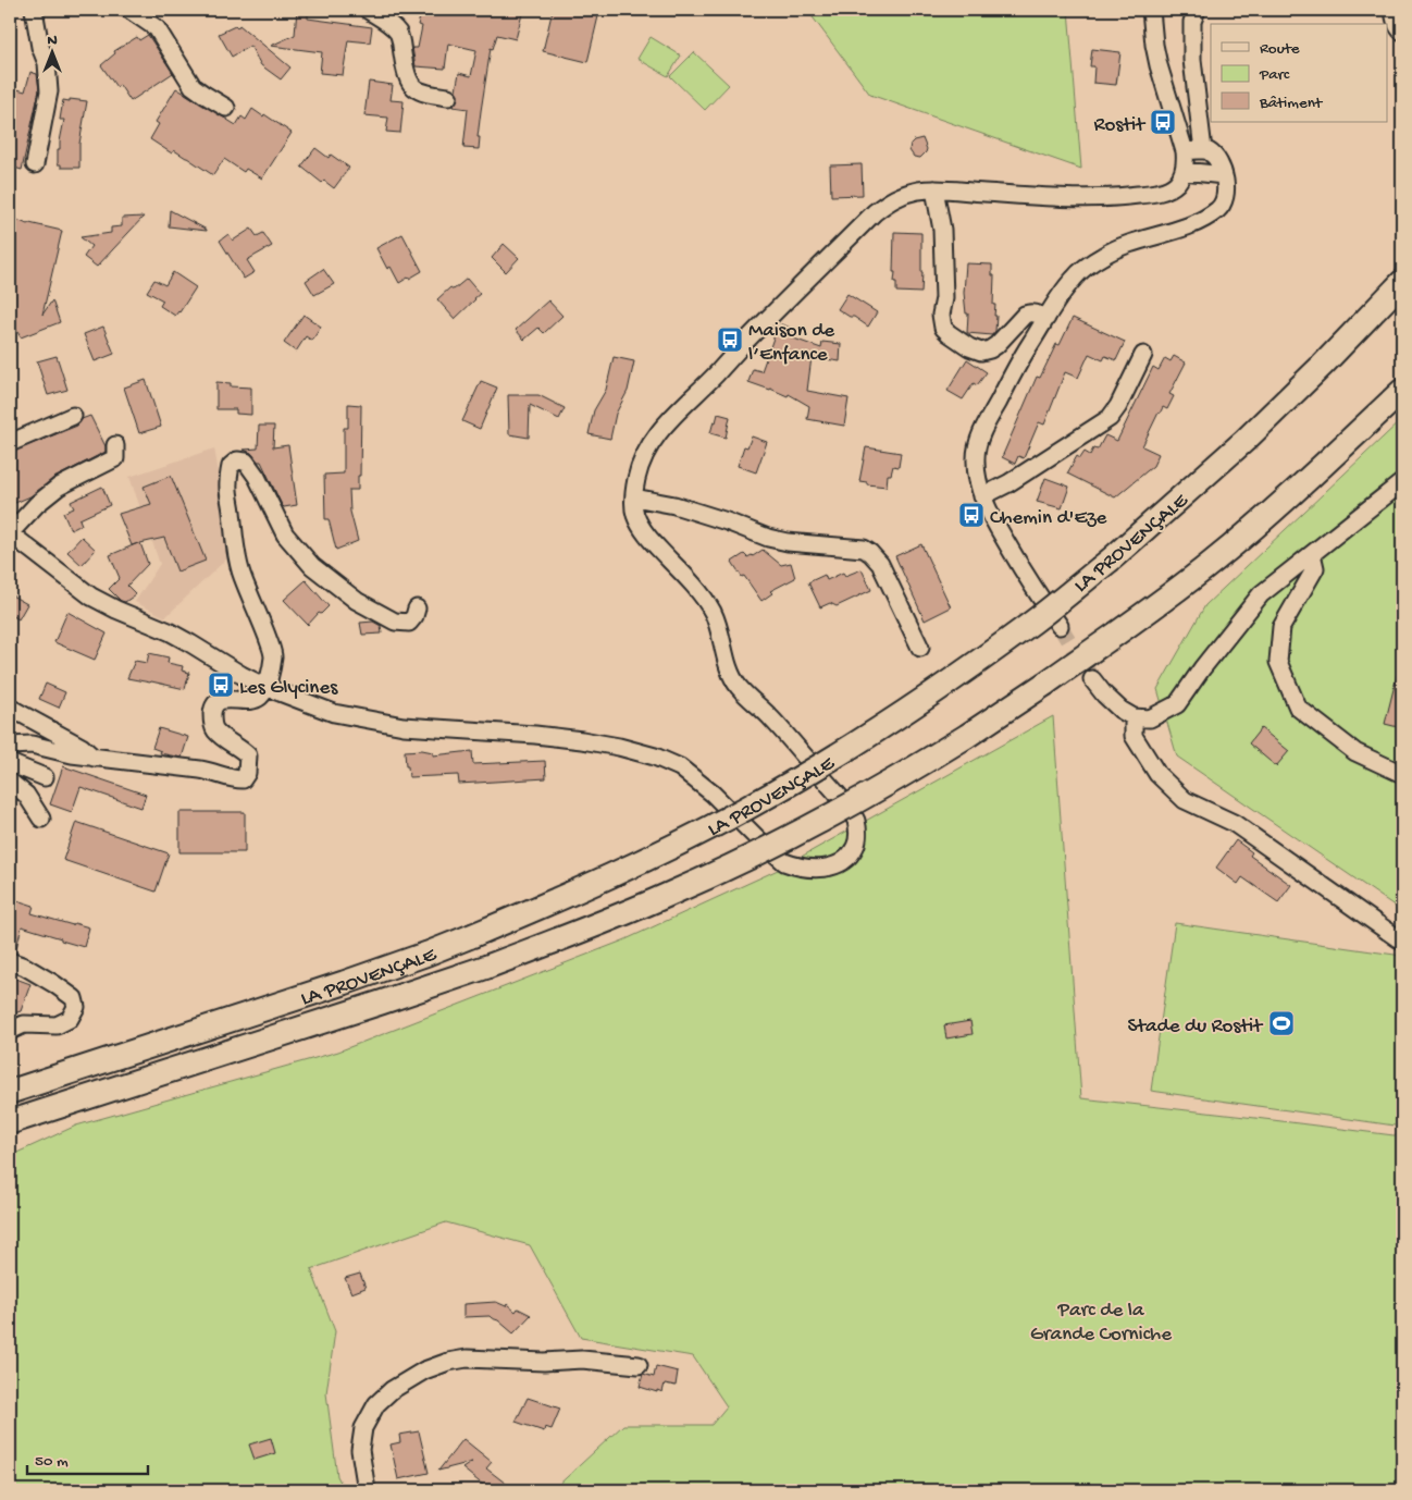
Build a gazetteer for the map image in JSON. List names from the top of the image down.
{
  "streets": {
    "highway": ["LA PROVENÇALE"]
  },
  "parks": ["Parc de la Grande Corniche"],
  "places": {
    "bus stop": [
      "Rostit",
      "Maison de l’Enfance",
      "Chemin d'Eze",
      "Les Glycines"
    ],
    "sports": ["Stade du Rostit"]
  },
  "legend": ["Route", "Parc", "Bâtiment"],
  "scale_bar": "50 m",
  "north": "top"
}
